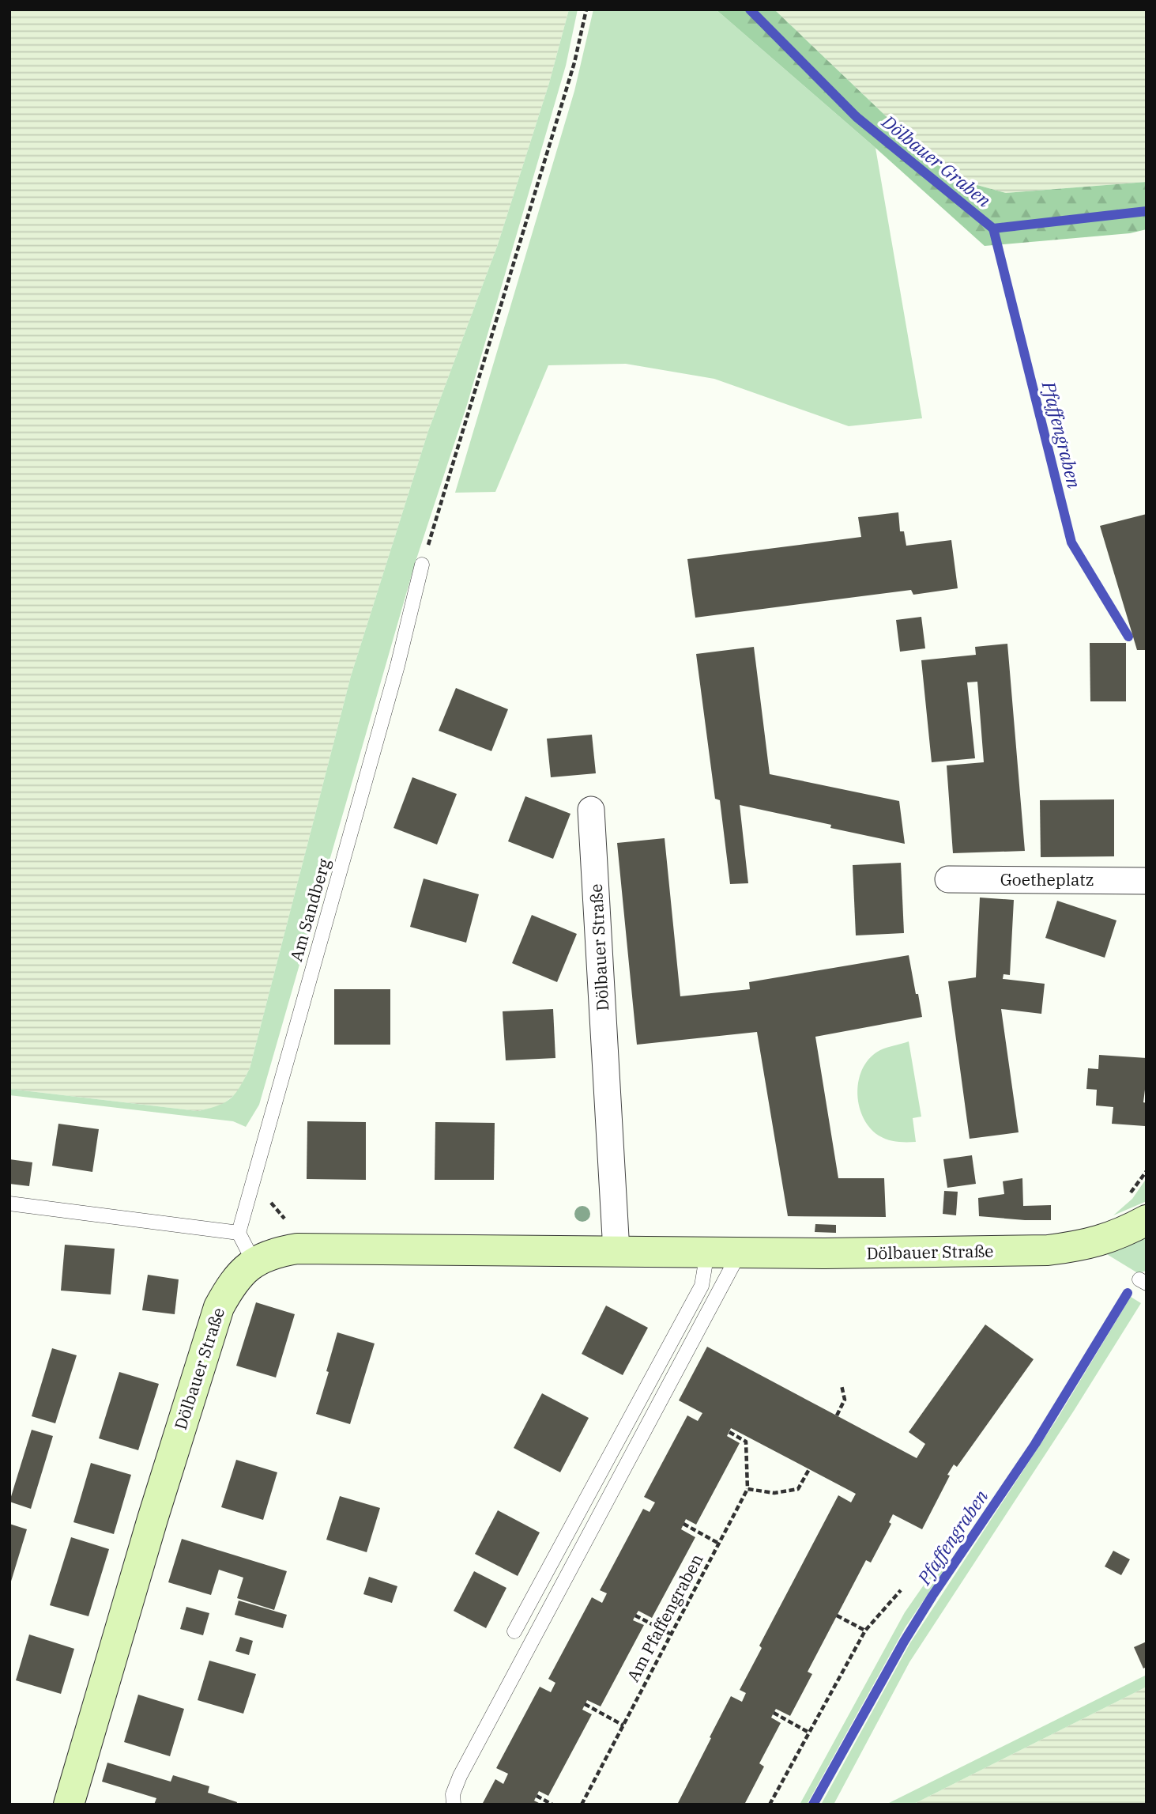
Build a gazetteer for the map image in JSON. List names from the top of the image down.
{
  "streets": {
    "street": ["Goetheplatz", "Dölbauer Straße"],
    "lane": ["Am Sandberg"],
    "path": ["Am Pfaffengraben"]
  },
  "water": ["Dölbauer Graben", "Pfaffengraben"]
}
